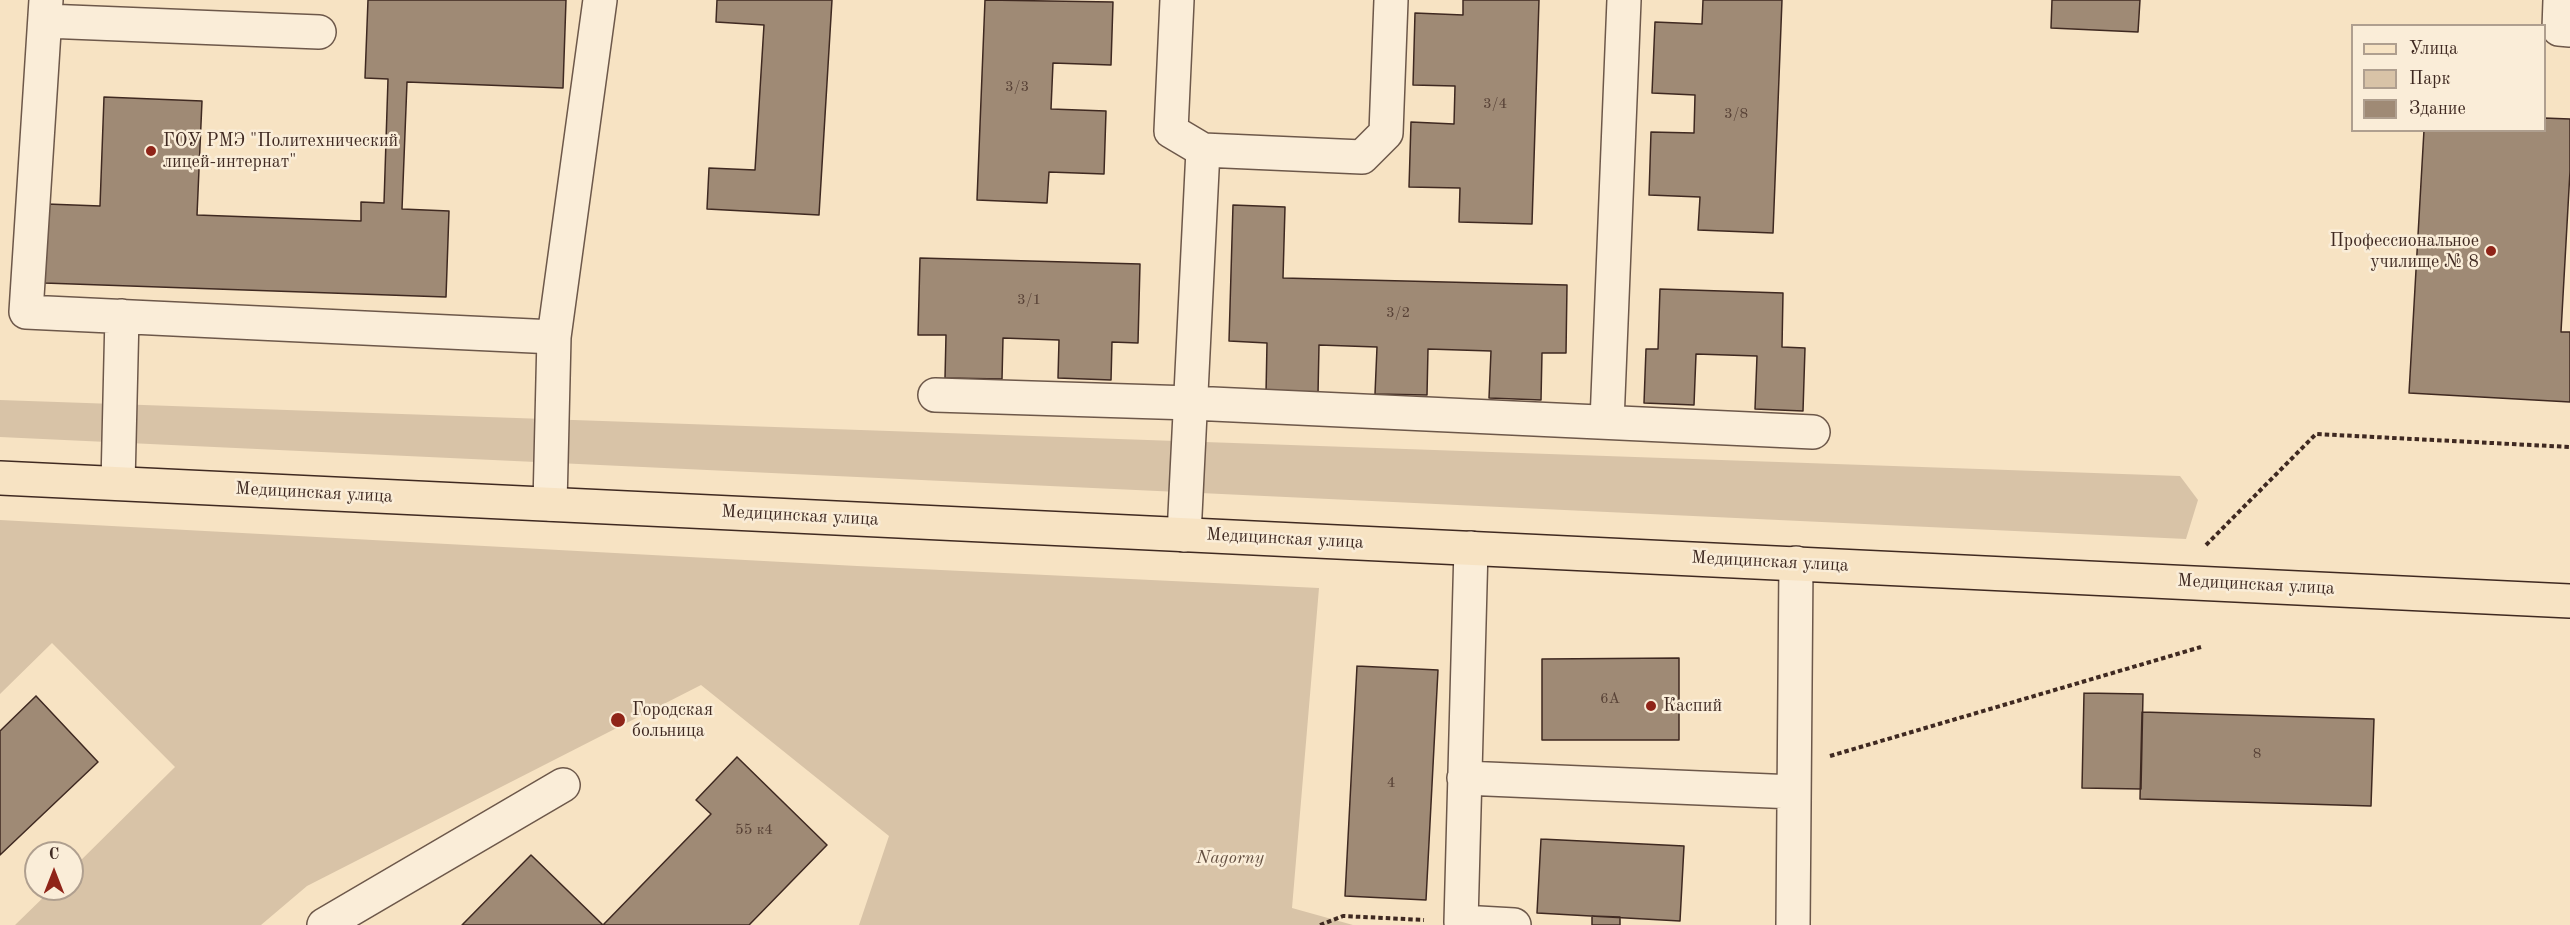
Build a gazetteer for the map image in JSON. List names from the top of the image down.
{
  "streets": {
    "main road": ["Медицинская улица"]
  },
  "parks": ["Nagorny"],
  "places": [
    "ГОУ РМЭ \"Политехнический лицей-интернат\"",
    "Профессиональное училище № 8",
    "Каспий",
    "Городская больница"
  ],
  "house_numbers": [
    "3/3",
    "3/4",
    "3/8",
    "3/1",
    "3/2",
    "6А",
    "8",
    "4",
    "55 к4"
  ],
  "legend": ["Улица", "Парк", "Здание"],
  "north": "top"
}
